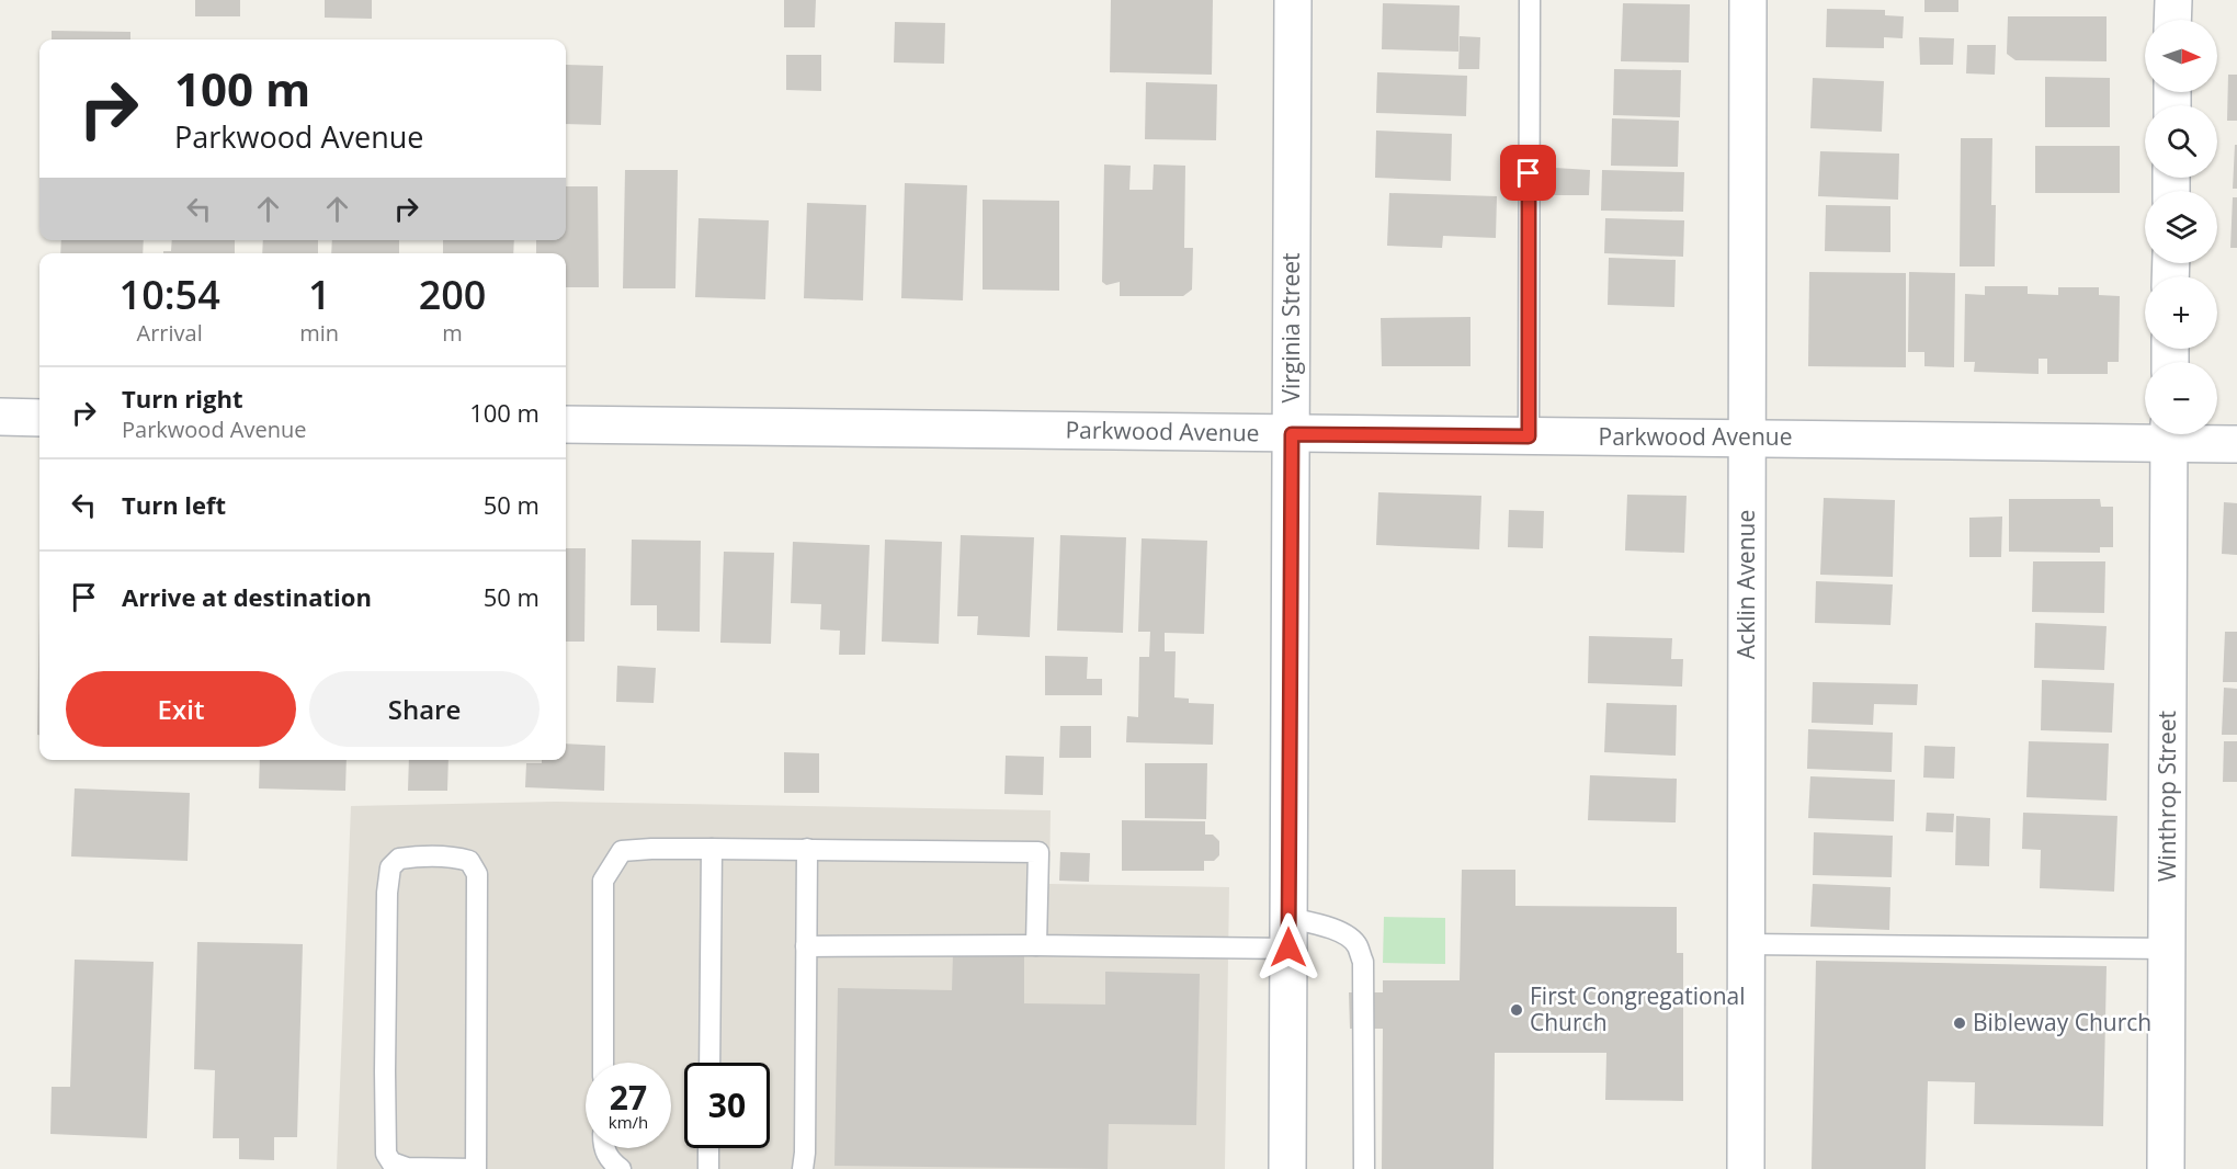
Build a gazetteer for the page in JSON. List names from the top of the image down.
{
  "streets": {
    "street": [
      "Virginia Street",
      "Parkwood Avenue",
      "Acklin Avenue",
      "Winthrop Street"
    ]
  },
  "crossings": [
    ["Virginia Street", "Parkwood Avenue"],
    ["Parkwood Avenue", "Acklin Avenue"]
  ],
  "places": ["First Congregational Church", "Bibleway Church"],
  "north": "right",
  "page": {
    "map_buttons": ["+", "−"],
    "turn": ["100 m", "Parkwood Avenue"],
    "eta": [
      "10:54",
      "Arrival",
      "1",
      "min",
      "200",
      "m"
    ],
    "list": [
      {
        "name": "Turn right",
        "note": "Parkwood Avenue",
        "value": "100 m"
      },
      {
        "name": "Turn left",
        "value": "50 m"
      },
      {
        "name": "Arrive at destination",
        "value": "50 m"
      }
    ],
    "buttons": ["Exit", "Share"],
    "speed": "27 km/h",
    "limit": "30"
  }
}
